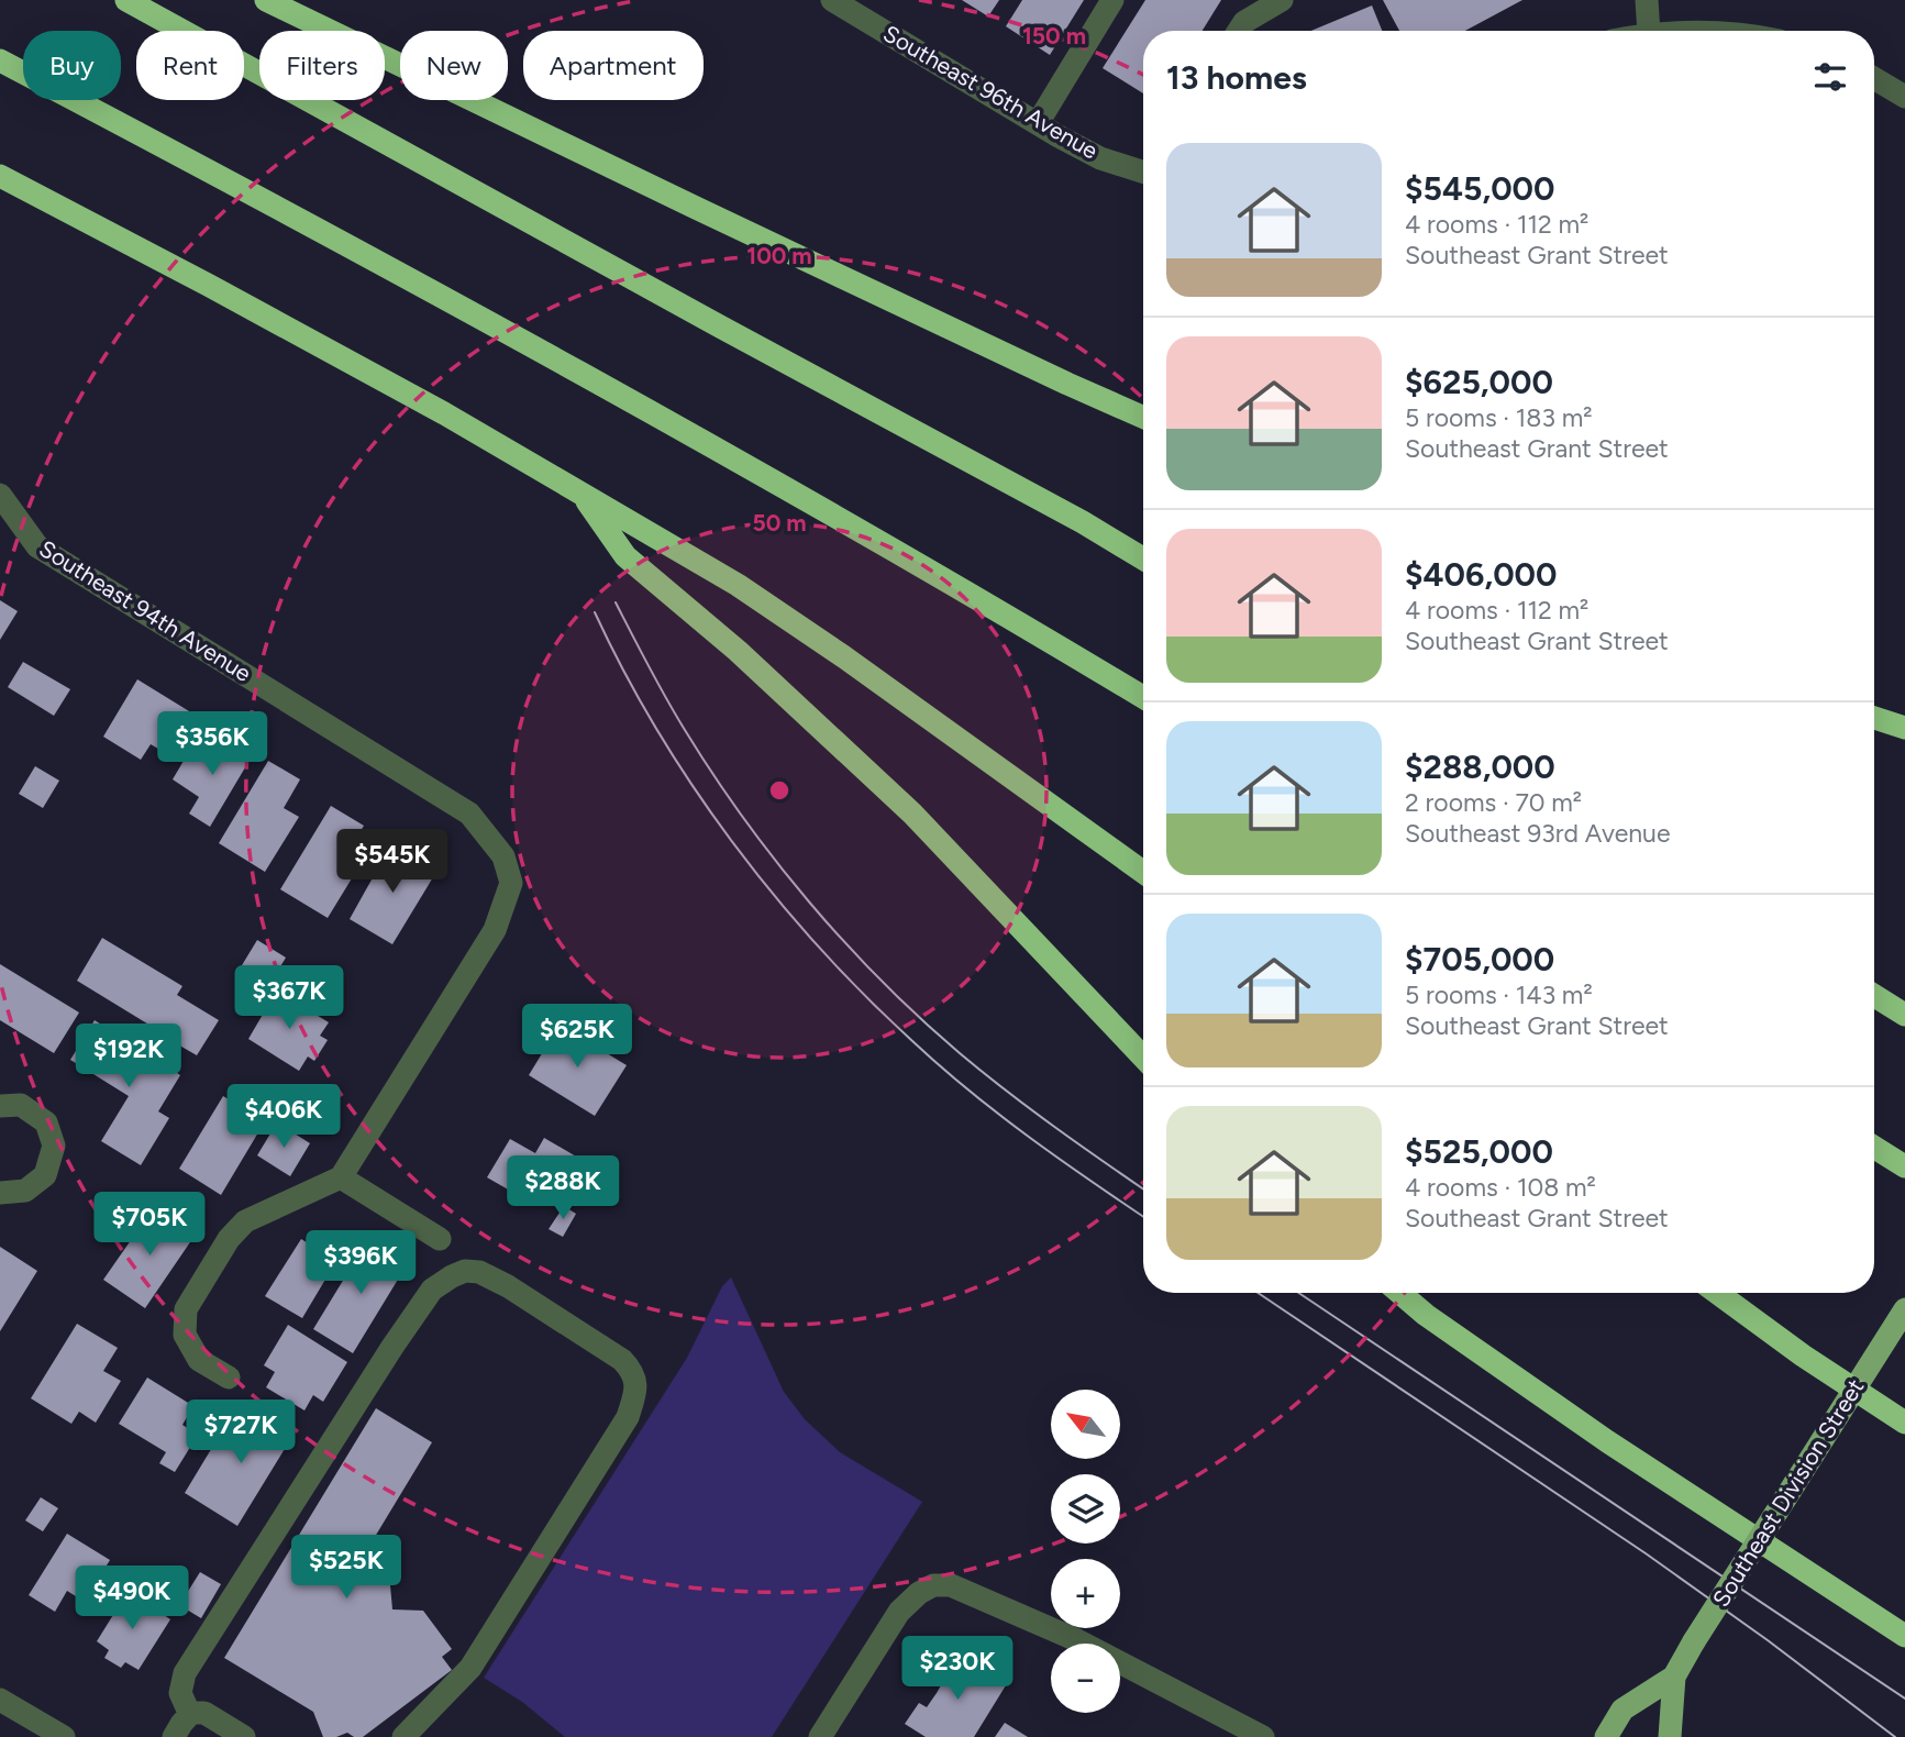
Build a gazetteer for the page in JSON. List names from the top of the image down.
{
  "streets": {
    "main road": ["Southeast Division Street"],
    "street": ["Southeast 96th Avenue", "Southeast 94th Avenue"]
  },
  "north": "top left",
  "page": {
    "chip": [
      "Buy",
      "Rent",
      "Filters",
      "New",
      "Apartment"
    ],
    "heading": "13 homes",
    "list": [
      {
        "name": "$545,000",
        "note": "4 rooms · 112 m² · Southeast Grant Street"
      },
      {
        "name": "$625,000",
        "note": "5 rooms · 183 m² · Southeast Grant Street"
      },
      {
        "name": "$406,000",
        "note": "4 rooms · 112 m² · Southeast Grant Street"
      },
      {
        "name": "$288,000",
        "note": "2 rooms · 70 m² · Southeast 93rd Avenue"
      },
      {
        "name": "$705,000",
        "note": "5 rooms · 143 m² · Southeast Grant Street"
      },
      {
        "name": "$525,000",
        "note": "4 rooms · 108 m² · Southeast Grant Street"
      }
    ],
    "price": [
      "$356K",
      "$545K",
      "$367K",
      "$625K",
      "$192K",
      "$406K",
      "$288K",
      "$705K",
      "$396K",
      "$727K",
      "$525K",
      "$490K",
      "$230K"
    ],
    "map_buttons": ["+", "−"]
  },
  "rings": ["150 m", "100 m", "50 m"]
}
